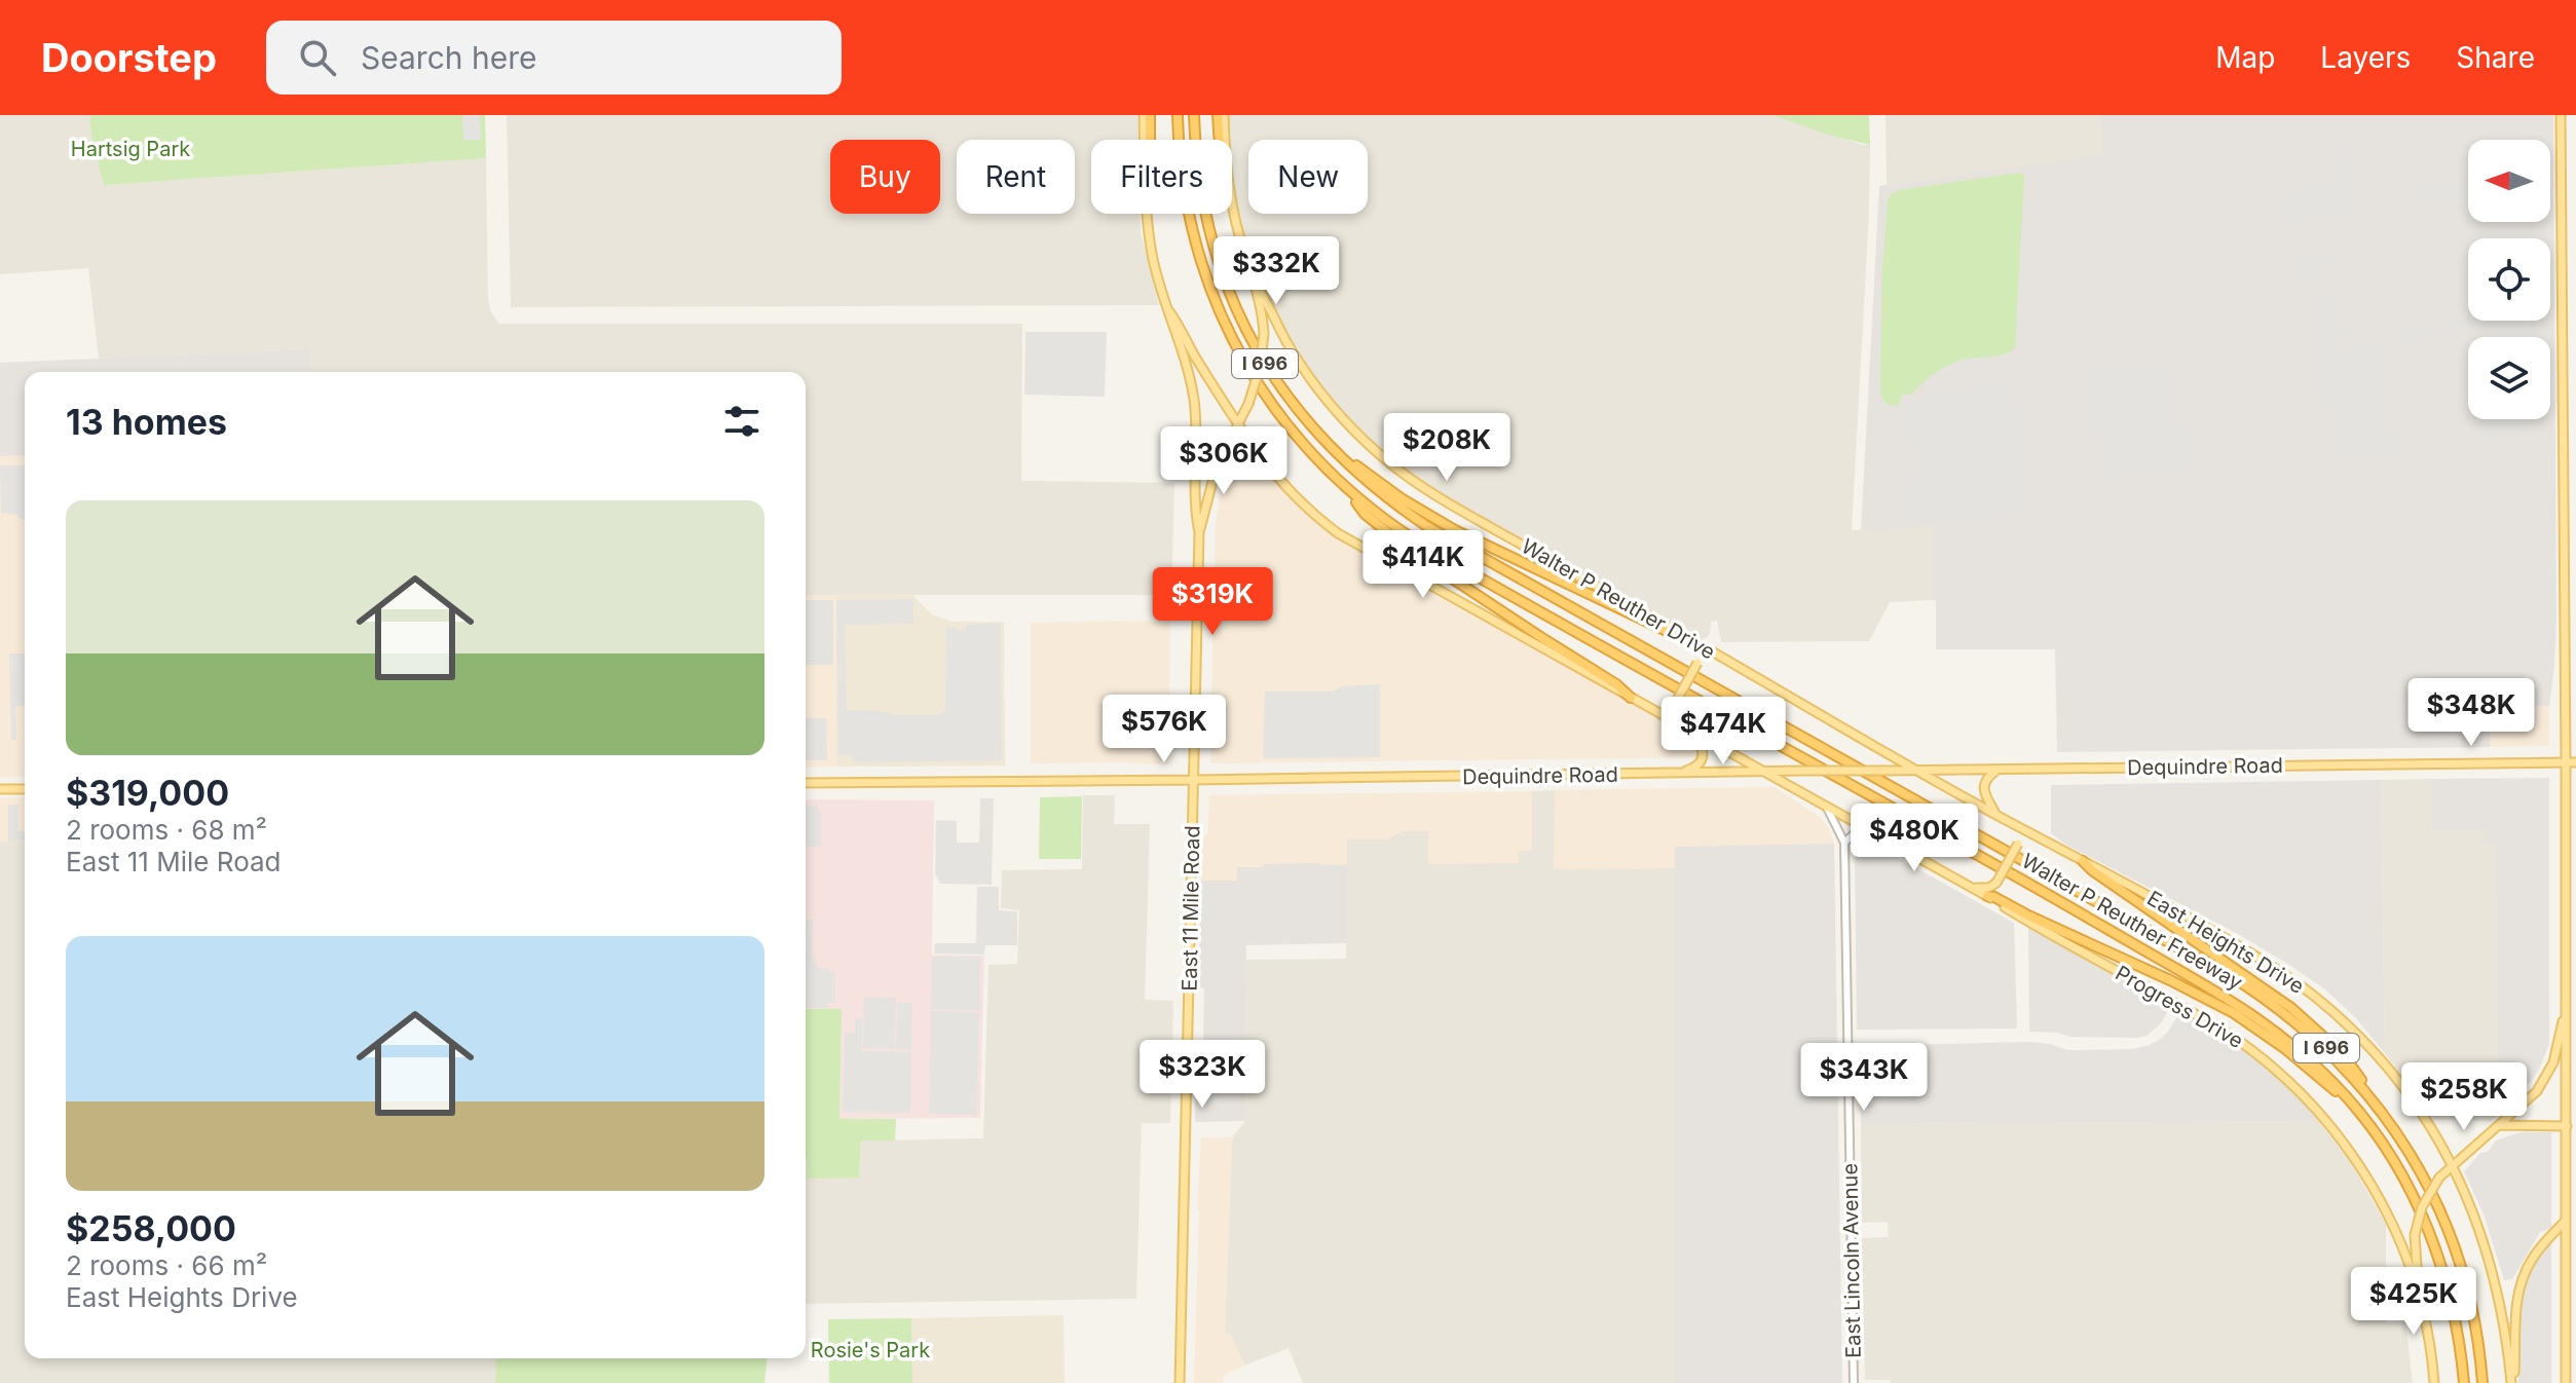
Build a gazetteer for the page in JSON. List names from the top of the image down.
{
  "streets": {
    "highway": ["I 696", "Walter P Reuther Freeway"],
    "main road": [
      "Walter P Reuther Drive",
      "Dequindre Road",
      "East 11 Mile Road",
      "East Heights Drive",
      "Progress Drive"
    ],
    "street": ["East Lincoln Avenue"]
  },
  "crossings": [
    ["Walter P Reuther Drive", "Dequindre Road"],
    ["Walter P Reuther Drive", "East 11 Mile Road"],
    ["Walter P Reuther Drive", "East Heights Drive"],
    ["Dequindre Road", "East 11 Mile Road"],
    ["Dequindre Road", "East Heights Drive"],
    ["Dequindre Road", "Progress Drive"],
    ["Progress Drive", "East Lincoln Avenue"]
  ],
  "parks": ["Hartsig Park", "Rosie's Park"],
  "north": "left",
  "page": {
    "header": "Doorstep",
    "search": "Search here",
    "nav": ["Map", "Layers", "Share"],
    "chip": [
      "Buy",
      "Rent",
      "Filters",
      "New"
    ],
    "price": [
      "$332K",
      "$208K",
      "$306K",
      "$414K",
      "$319K",
      "$348K",
      "$576K",
      "$474K",
      "$480K",
      "$323K",
      "$343K",
      "$258K",
      "$425K"
    ],
    "heading": "13 homes",
    "list": [
      {
        "name": "$319,000",
        "note": "2 rooms · 68 m² · East 11 Mile Road"
      },
      {
        "name": "$258,000",
        "note": "2 rooms · 66 m² · East Heights Drive"
      }
    ]
  }
}
